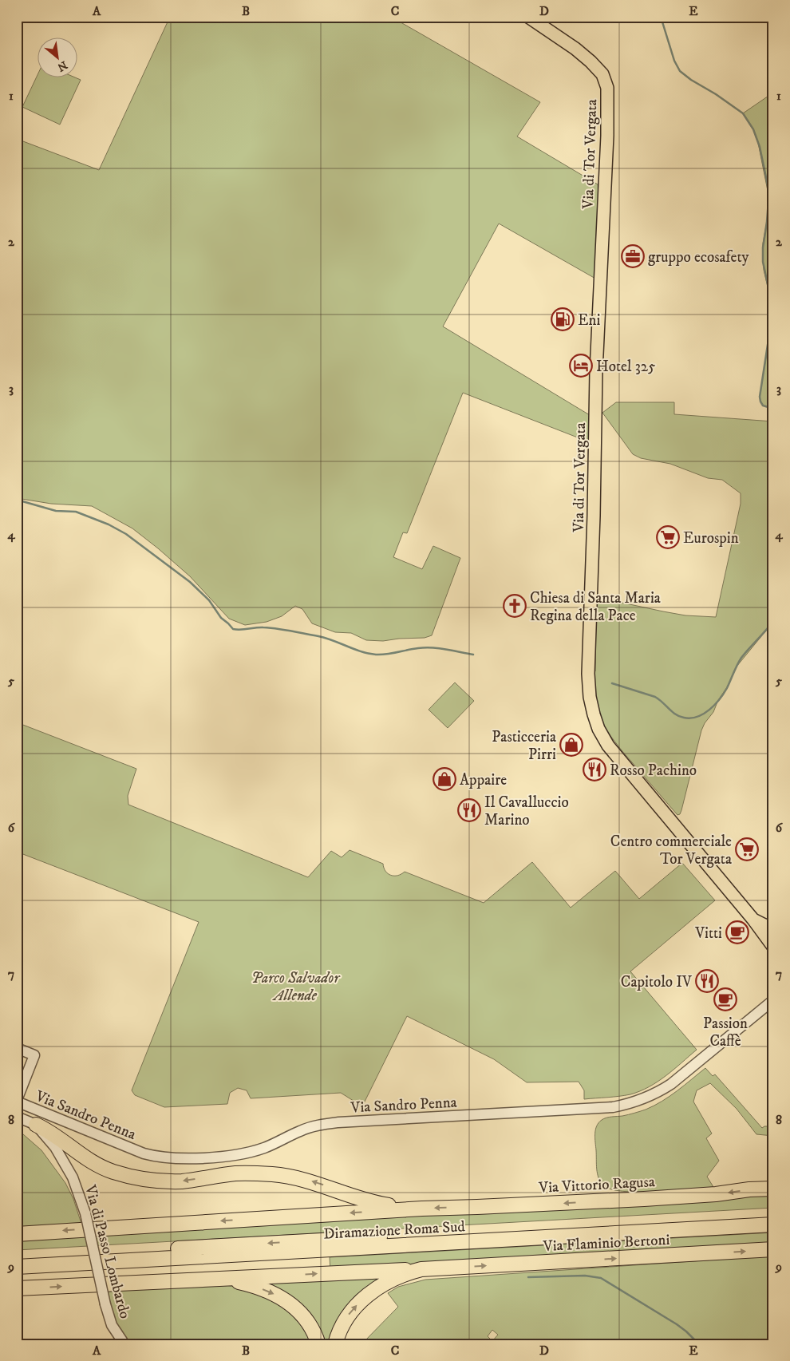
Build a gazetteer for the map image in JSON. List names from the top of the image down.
{
  "streets": {
    "highway": ["Via Vittorio Ragusa", "Diramazione Roma Sud", "Via Flaminio Bertoni"],
    "main road": ["Via di Tor Vergata"],
    "street": ["Via Sandro Penna", "Via di Passo Lombardo"]
  },
  "one_way": ["Via Vittorio Ragusa", "Via Flaminio Bertoni"],
  "parks": ["Parco Salvador Allende"],
  "places": {
    "office": ["gruppo ecosafety"],
    "fuel station": ["Eni"],
    "hotel": ["Hotel 325"],
    "supermarket": ["Eurospin", "Centro commerciale Tor Vergata"],
    "church": ["Chiesa di Santa Maria Regina della Pace"],
    "shop": ["Pasticceria Pirri", "Appaire"],
    "restaurant": ["Rosso Pachino", "Il Cavalluccio Marino", "Capitolo IV"],
    "cafe": ["Vitti", "Passion Caffè"]
  },
  "north": "bottom right",
  "grid": {
    "columns": [
      "A",
      "B",
      "C",
      "D",
      "E"
    ],
    "rows": [
      "1",
      "2",
      "3",
      "4",
      "5",
      "6",
      "7",
      "8",
      "9"
    ]
  }
}
